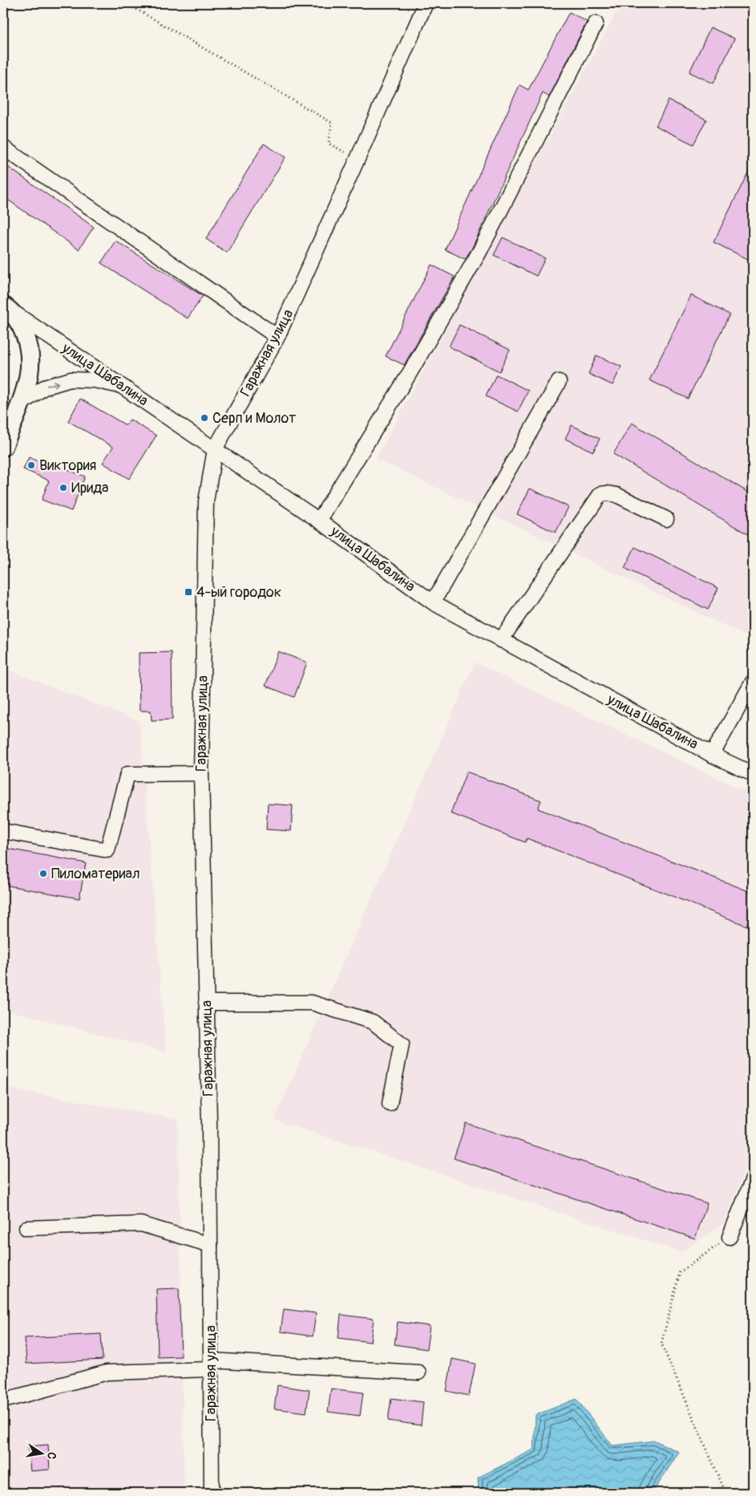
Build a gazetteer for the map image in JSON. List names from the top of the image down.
{
  "streets": {
    "street": ["Гаражная улица", "улица Шабалина"]
  },
  "crossings": [
    ["Гаражная улица", "улица Шабалина"]
  ],
  "places": {
    "other": [
      "Серп и Молот",
      "Виктория",
      "Ирида",
      "Пиломатериал"
    ],
    "transit": ["4-ый городок"]
  },
  "north": "right"
}
